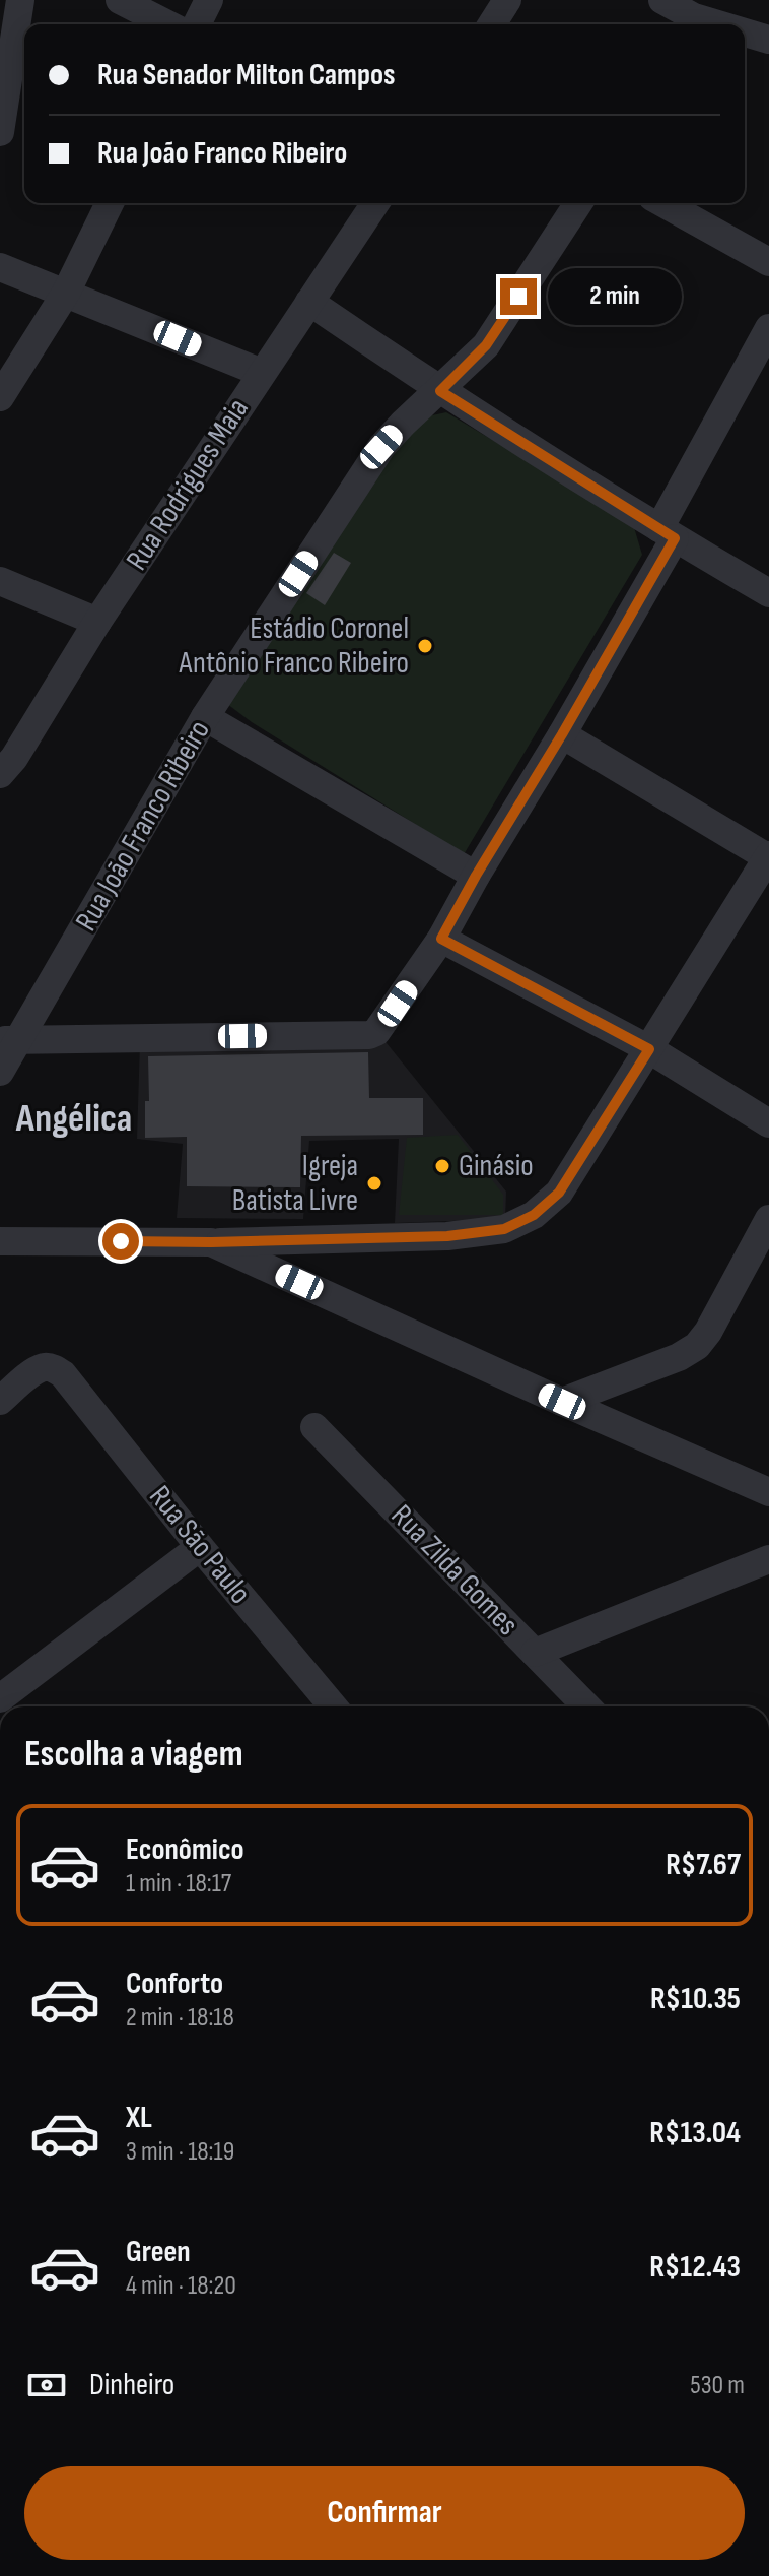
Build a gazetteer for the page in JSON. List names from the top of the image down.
{
  "streets": {
    "street": [
      "Rua Rodrigues Maia",
      "Rua João Franco Ribeiro",
      "Rua São Paulo",
      "Rua Zilda Gomes"
    ]
  },
  "districts": ["Angélica"],
  "places": ["Estádio Coronel Antônio Franco Ribeiro", "Ginásio", "Igreja Batista Livre"],
  "page": {
    "banner": ["Rua Senador Milton Campos", "Rua João Franco Ribeiro"],
    "bubble": "2 min",
    "heading": "Escolha a viagem",
    "list": [
      {
        "name": "Econômico",
        "note": "1 min · 18:17",
        "value": "R$7.67"
      },
      {
        "name": "Conforto",
        "note": "2 min · 18:18",
        "value": "R$10.35"
      },
      {
        "name": "XL",
        "note": "3 min · 18:19",
        "value": "R$13.04"
      },
      {
        "name": "Green",
        "note": "4 min · 18:20",
        "value": "R$12.43"
      }
    ],
    "pay": ["Dinheiro", "530 m"],
    "buttons": "Confirmar"
  }
}
